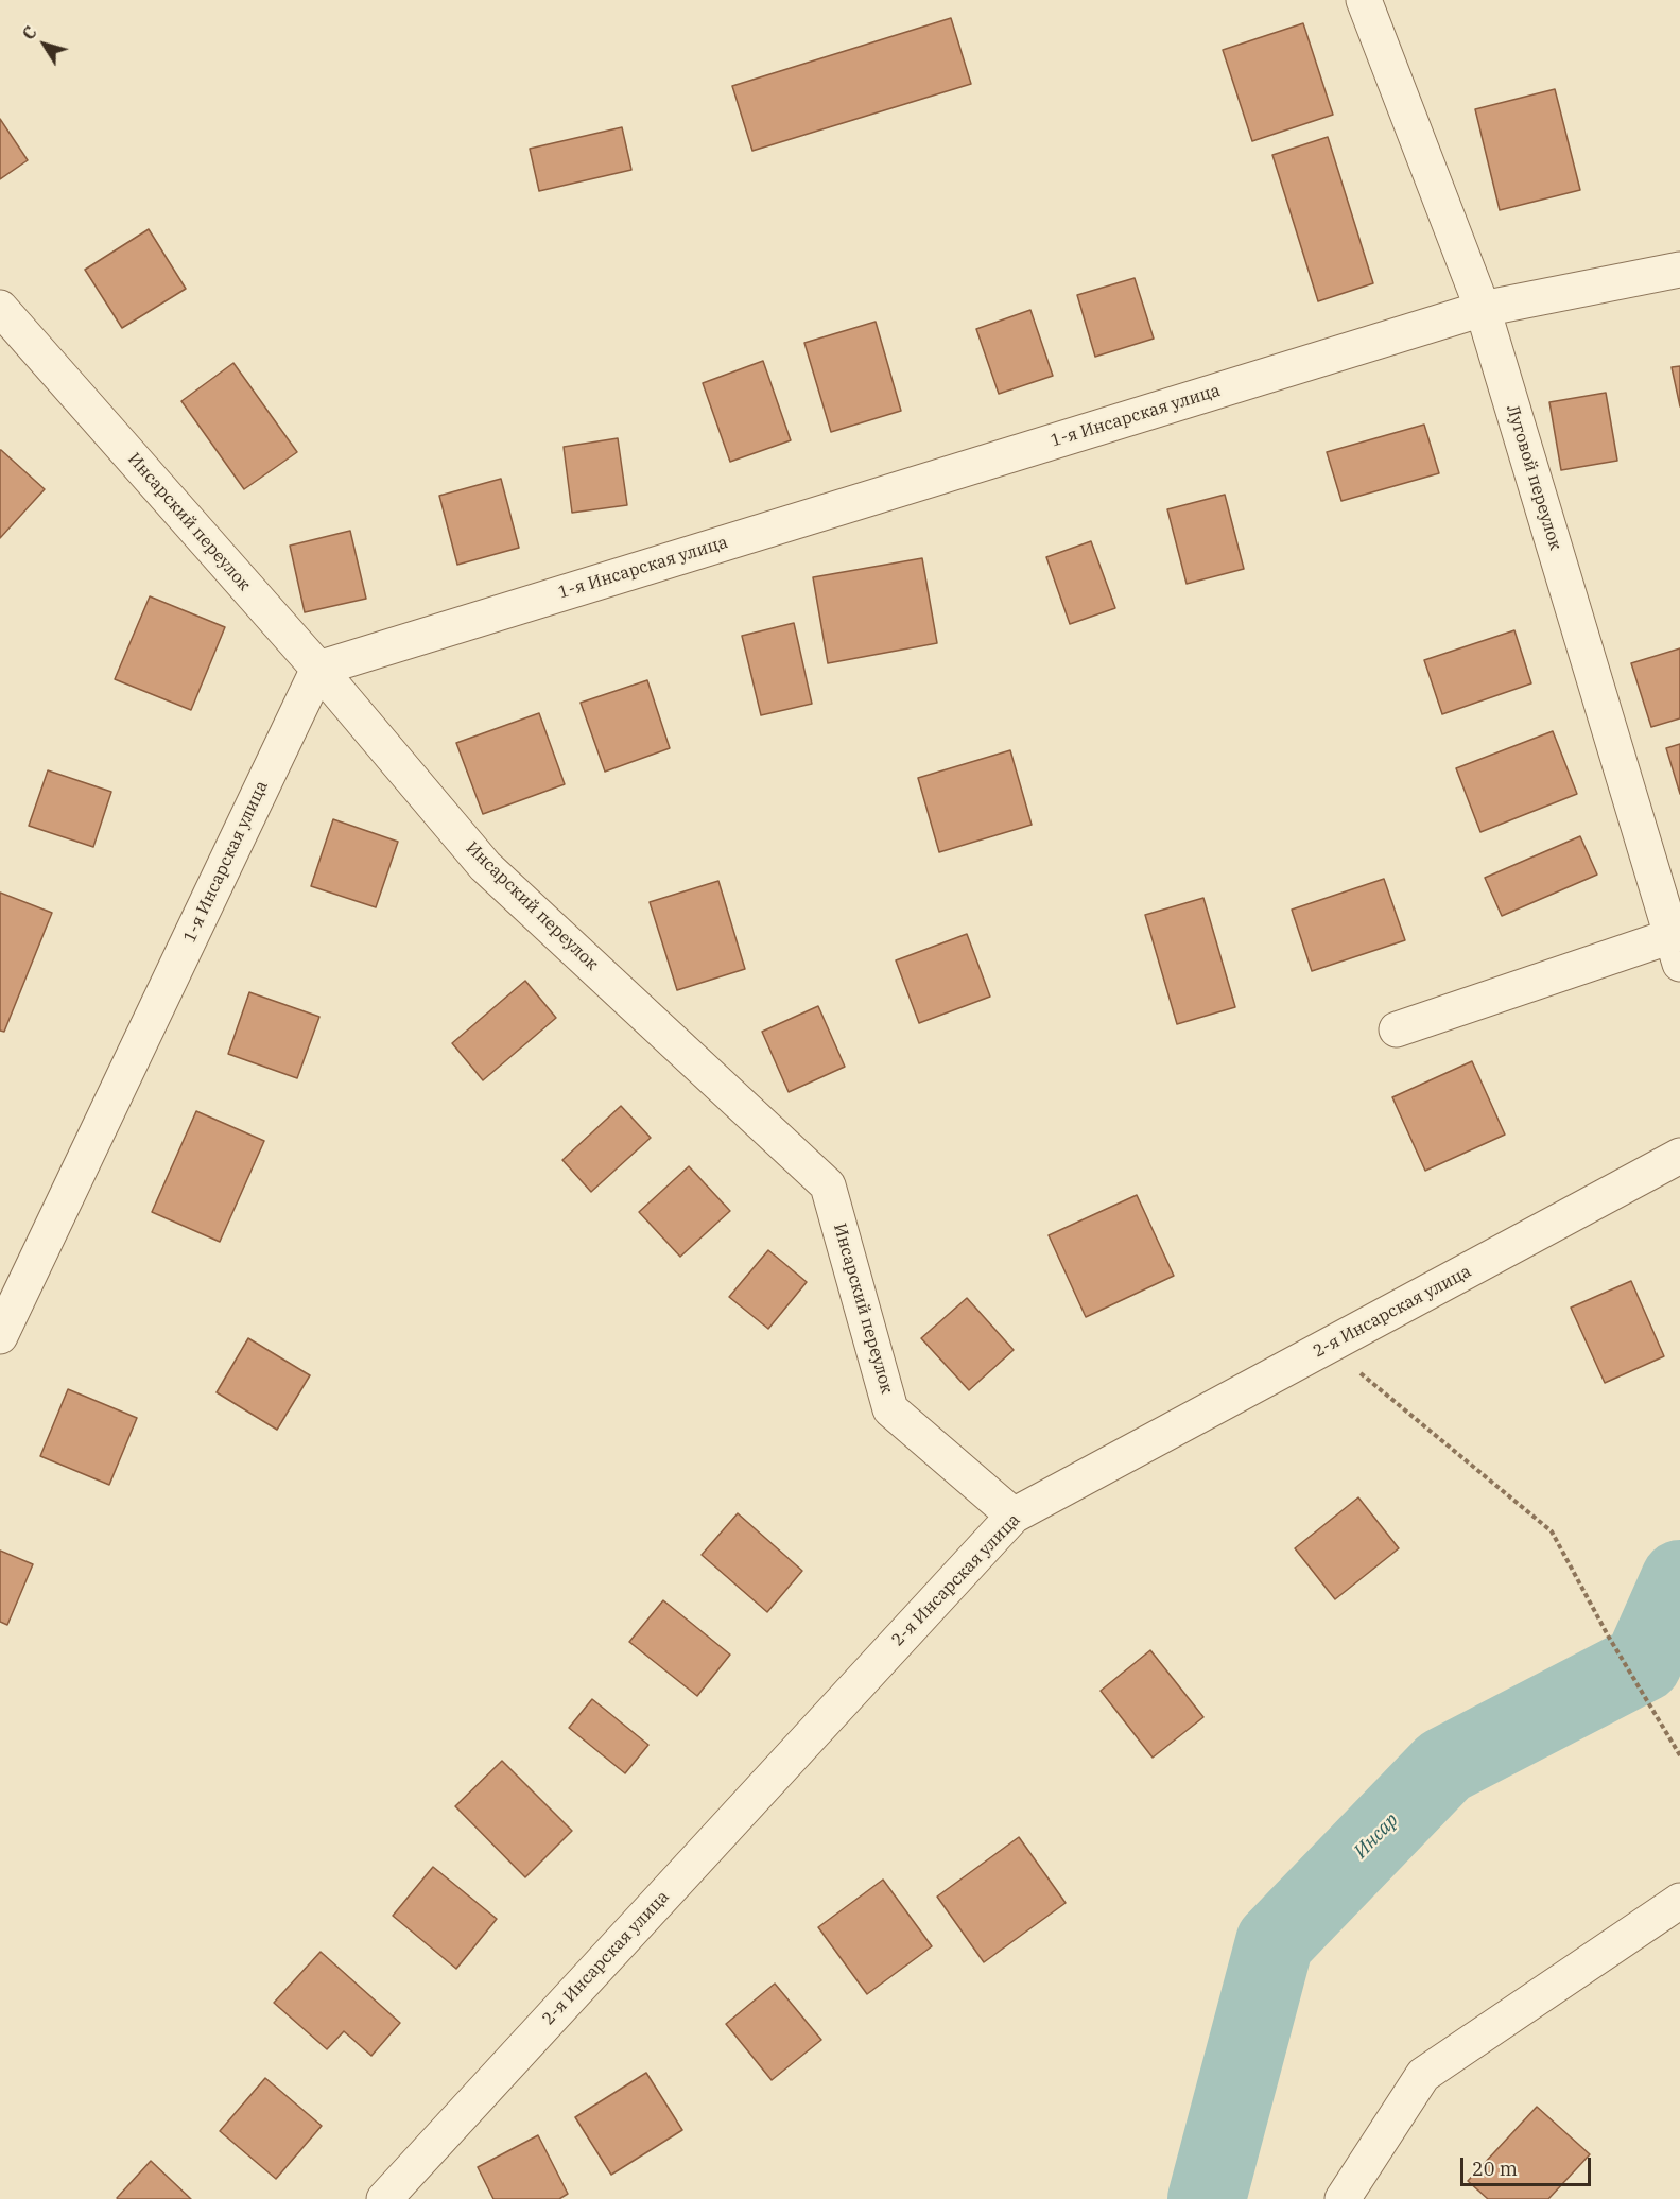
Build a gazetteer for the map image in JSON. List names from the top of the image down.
{
  "streets": {
    "street": [
      "1-я Инсарская улица",
      "Луговой переулок",
      "Инсарский переулок",
      "2-я Инсарская улица"
    ]
  },
  "crossings": [
    ["1-я Инсарская улица", "Луговой переулок"],
    ["1-я Инсарская улица", "Инсарский переулок"],
    ["Инсарский переулок", "2-я Инсарская улица"]
  ],
  "water": ["Инсар"],
  "scale_bar": "20 m",
  "north": "top left"
}
